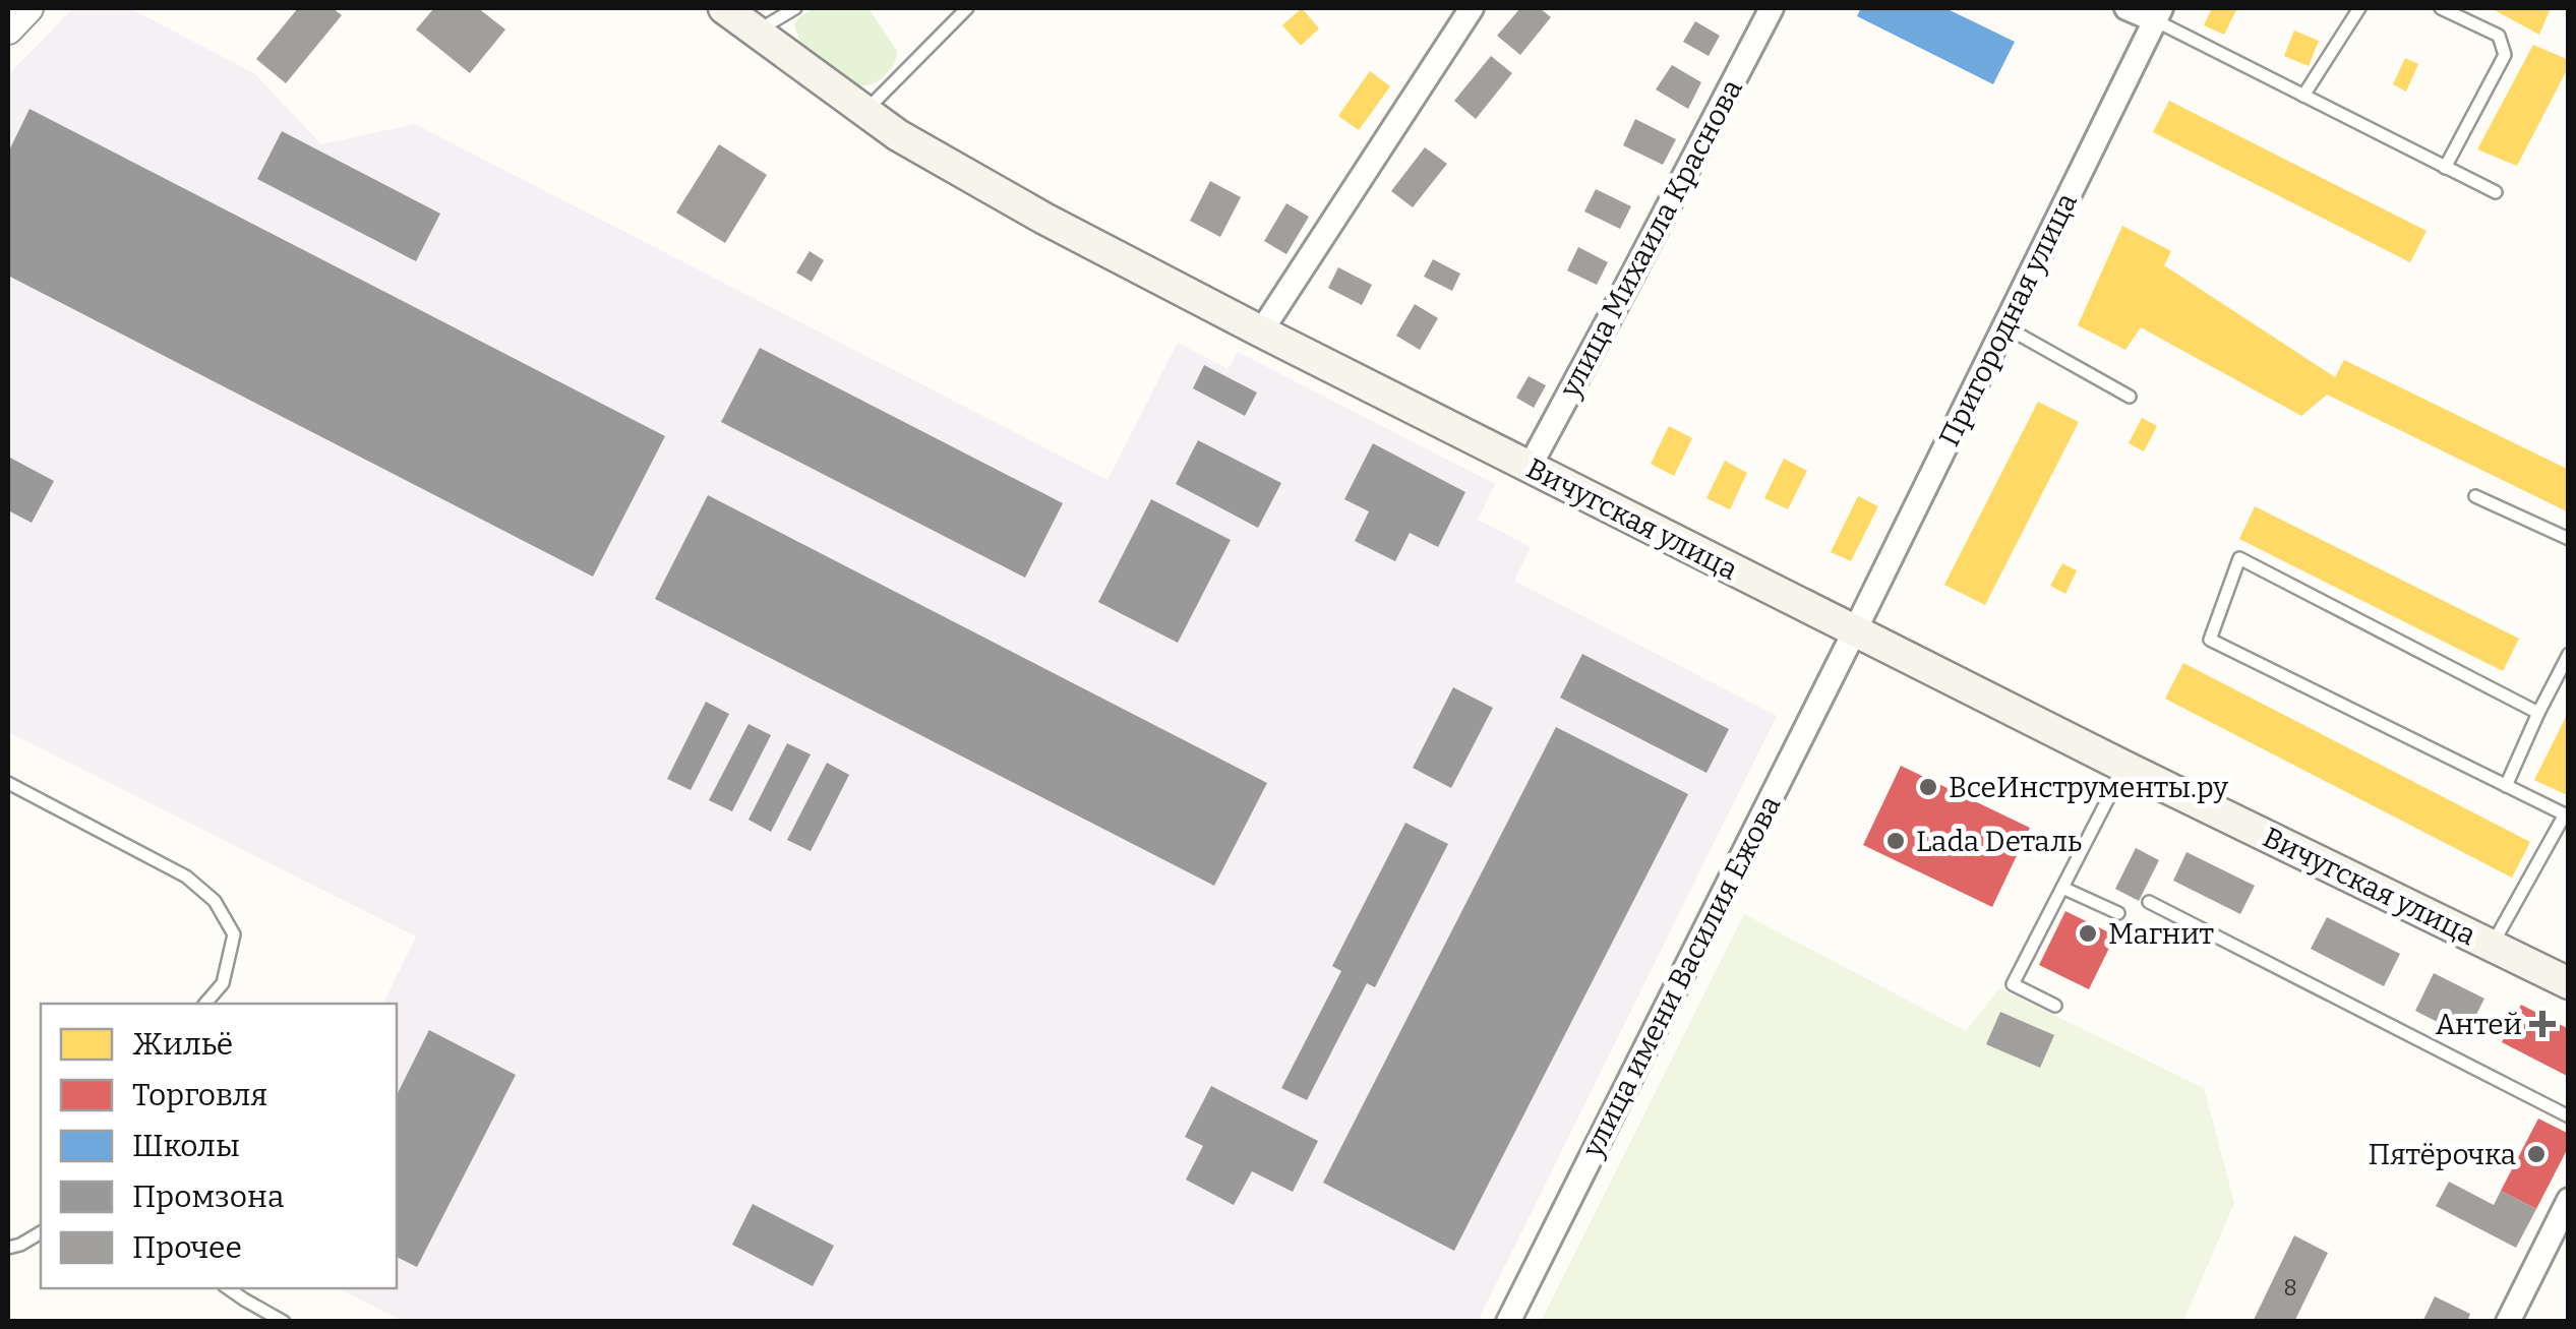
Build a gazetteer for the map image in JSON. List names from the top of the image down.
{
  "streets": {
    "main road": ["Вичугская улица"],
    "street": ["улица Михаила Краснова", "Пригородная улица", "улица имени Василия Ежова"]
  },
  "crossings": [
    ["улица Михаила Краснова", "Вичугская улица"],
    ["Пригородная улица", "Вичугская улица"],
    ["Пригородная улица", "улица имени Василия Ежова"],
    ["Вичугская улица", "улица имени Василия Ежова"]
  ],
  "places": {
    "other": [
      "ВсеИнструменты.ру",
      "Lada Dеталь",
      "Магнит",
      "Пятёрочка"
    ],
    "health": ["Антей"]
  },
  "house_numbers": ["8"],
  "legend": [
    "Жильё",
    "Торговля",
    "Школы",
    "Промзона",
    "Прочее"
  ]
}
